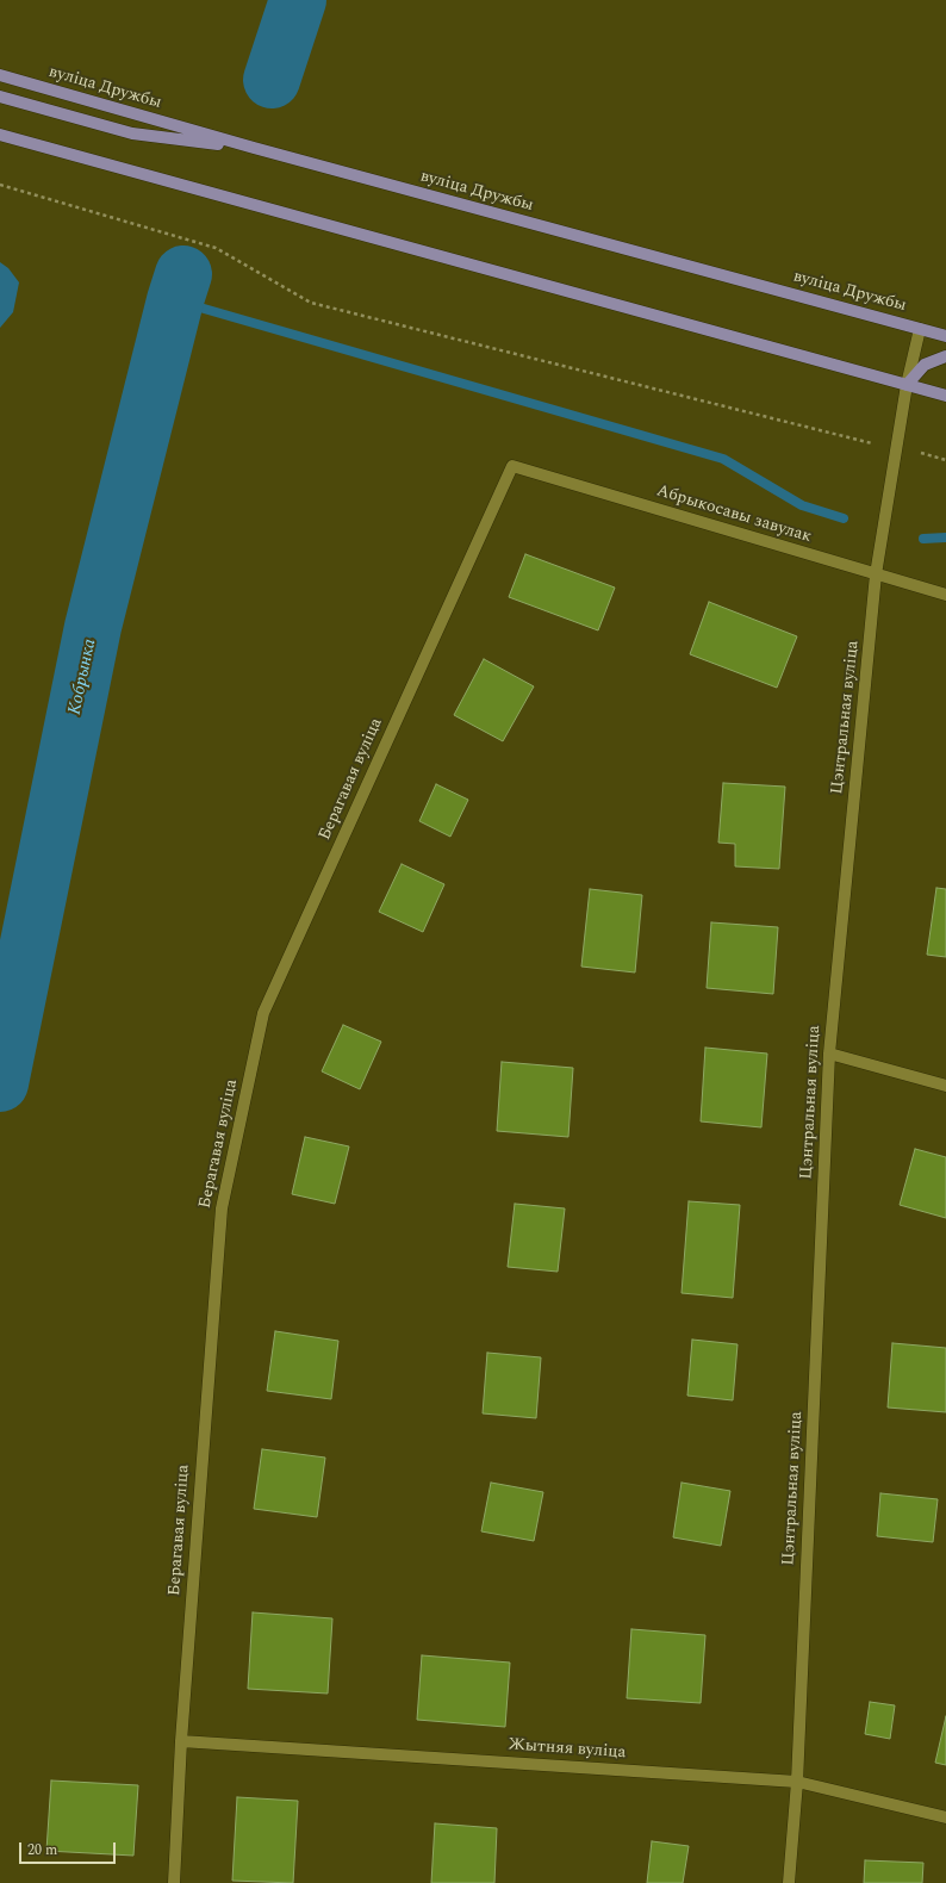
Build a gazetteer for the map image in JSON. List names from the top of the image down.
{
  "streets": {
    "main road": ["вуліца Дружбы"],
    "street": [
      "Абрыкосавы завулак",
      "Цэнтральная вуліца",
      "Берагавая вуліца",
      "Жытняя вуліца"
    ]
  },
  "crossings": [
    ["вуліца Дружбы", "Цэнтральная вуліца"],
    ["Абрыкосавы завулак", "Цэнтральная вуліца"],
    ["Абрыкосавы завулак", "Берагавая вуліца"],
    ["Цэнтральная вуліца", "Жытняя вуліца"],
    ["Берагавая вуліца", "Жытняя вуліца"]
  ],
  "water": ["Кобрынка"],
  "scale_bar": "20 m"
}
